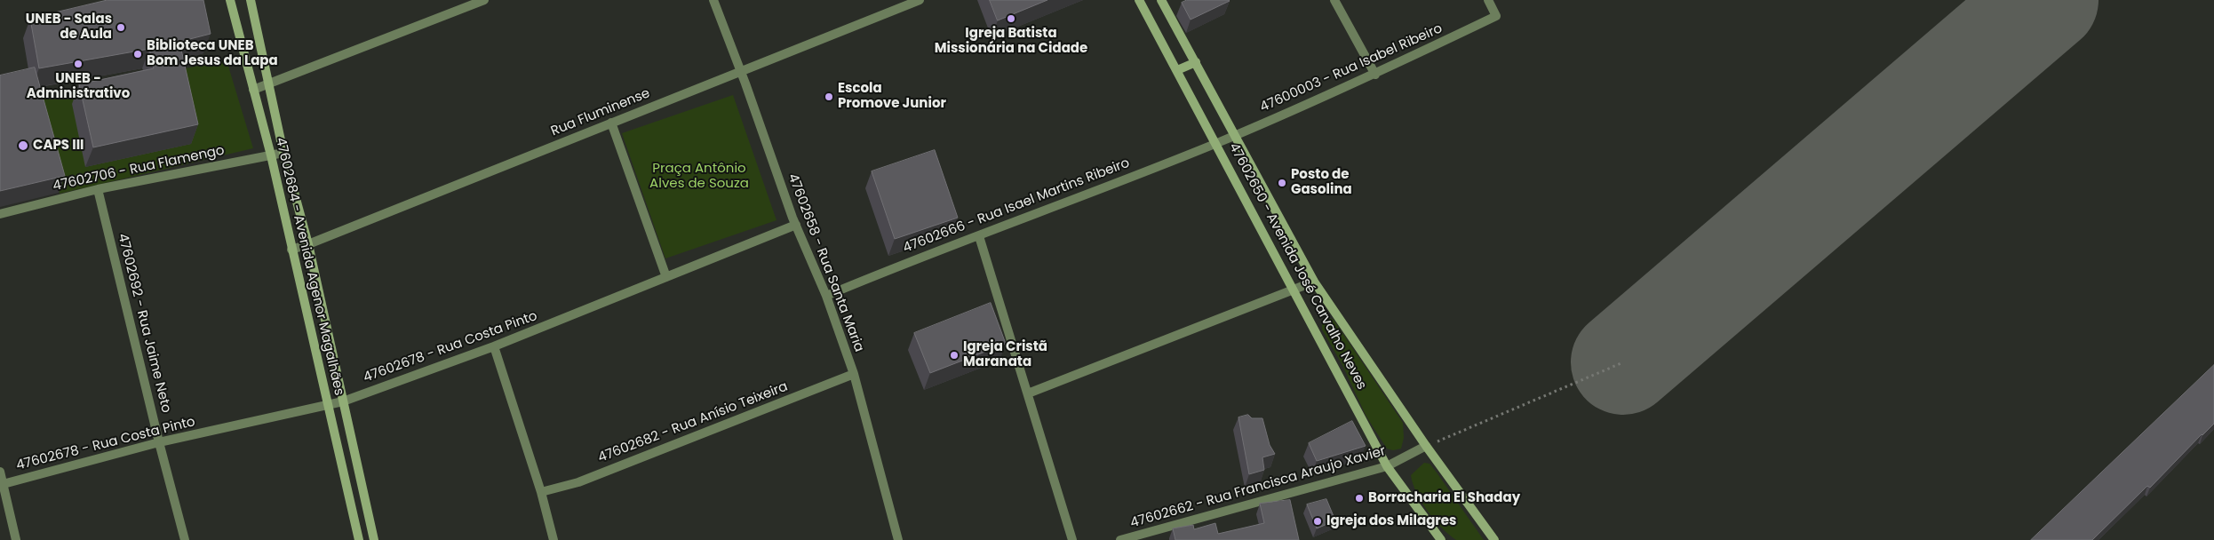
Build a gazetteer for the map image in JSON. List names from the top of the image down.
{
  "streets": {
    "street": [
      "47600003 - Rua Isabel Ribeiro",
      "Rua Fluminense",
      "47602706 - Rua Flamengo",
      "47602666 - Rua Isael Martins Ribeiro",
      "47602658 - Rua Santa Maria",
      "47602684 - Avenida Agenor Magalhães",
      "47602650 - Avenida José Carvalho Neves",
      "47602692 - Rua Jaime Neto",
      "47602678 - Rua Costa Pinto",
      "47602682 - Rua Anísio Teixeira",
      "47602662 - Rua Francisca Araujo Xavier"
    ]
  },
  "crossings": [
    ["47600003 - Rua Isabel Ribeiro", "47602666 - Rua Isael Martins Ribeiro"],
    ["47600003 - Rua Isabel Ribeiro", "47602650 - Avenida José Carvalho Neves"],
    ["Rua Fluminense", "47602658 - Rua Santa Maria"],
    ["Rua Fluminense", "47602684 - Avenida Agenor Magalhães"],
    ["47602706 - Rua Flamengo", "47602684 - Avenida Agenor Magalhães"],
    ["47602706 - Rua Flamengo", "47602692 - Rua Jaime Neto"],
    ["47602666 - Rua Isael Martins Ribeiro", "47602658 - Rua Santa Maria"],
    ["47602666 - Rua Isael Martins Ribeiro", "47602650 - Avenida José Carvalho Neves"],
    ["47602658 - Rua Santa Maria", "47602678 - Rua Costa Pinto"],
    ["47602658 - Rua Santa Maria", "47602682 - Rua Anísio Teixeira"],
    ["47602684 - Avenida Agenor Magalhães", "47602678 - Rua Costa Pinto"],
    ["47602650 - Avenida José Carvalho Neves", "47602662 - Rua Francisca Araujo Xavier"],
    ["47602692 - Rua Jaime Neto", "47602678 - Rua Costa Pinto"]
  ],
  "parks": ["Praça Antônio Alves de Souza"],
  "places": [
    "Igreja Batista Missionária na Cidade",
    "UNEB - Salas de Aula",
    "Biblioteca UNEB Bom Jesus da Lapa",
    "UNEB - Administrativo",
    "Escola Promove Junior",
    "CAPS III",
    "Posto de Gasolina",
    "Igreja Cristã Maranata",
    "Borracharia El Shaday",
    "Igreja dos Milagres"
  ]
}
